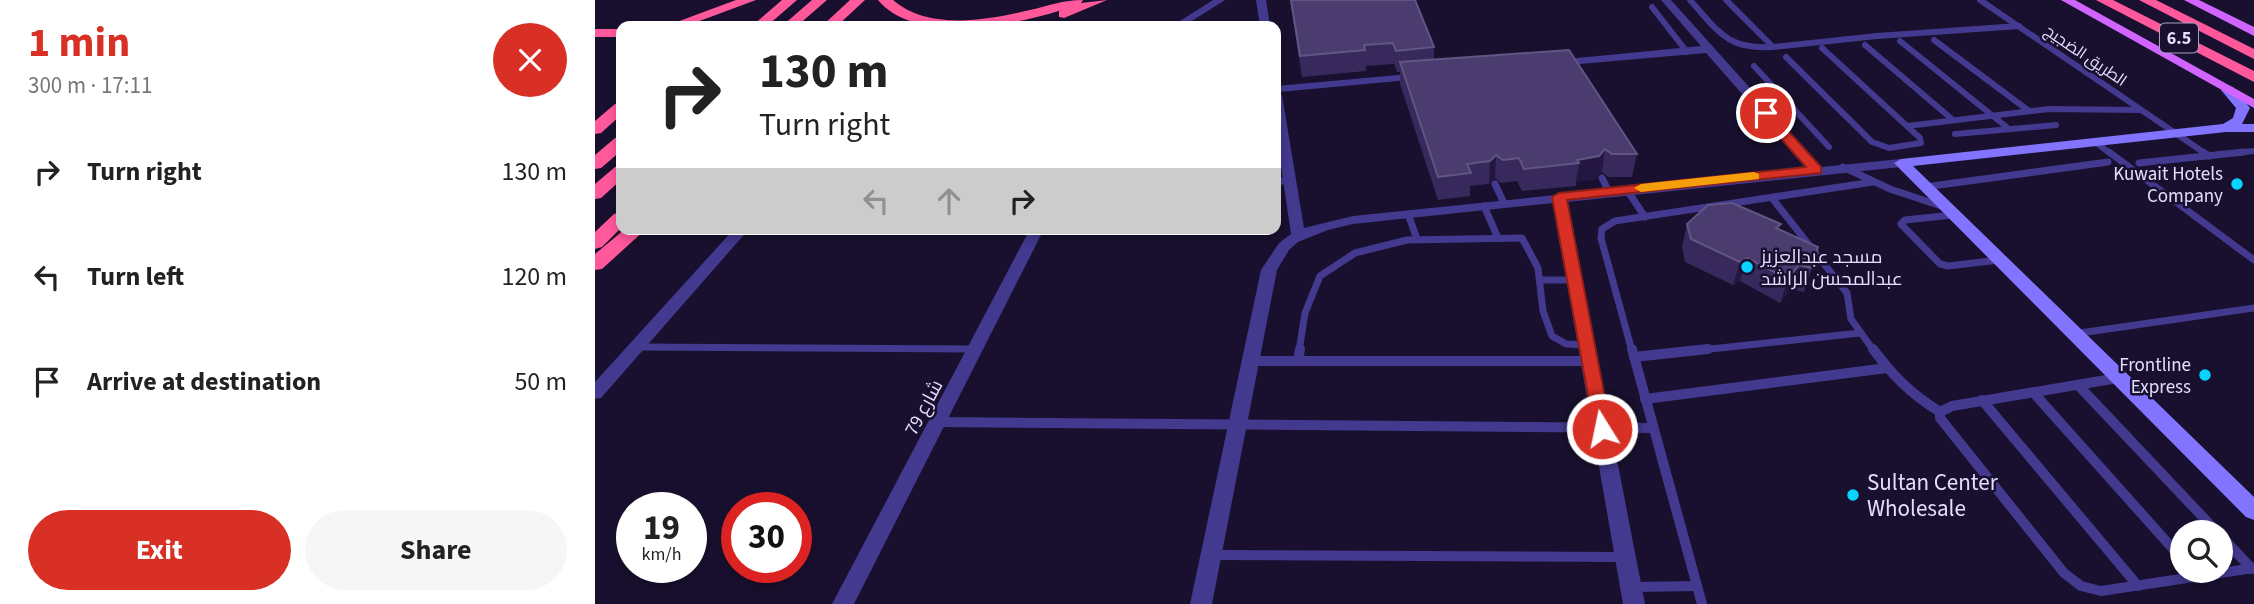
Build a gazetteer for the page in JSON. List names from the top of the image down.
{
  "streets": {
    "highway": ["6.5"],
    "street": ["شارع 79"],
    "lane": ["الطريق الضجيج"]
  },
  "places": [
    "Kuwait Hotels Company",
    "مسجد عبدالعزيز عبدالمحسن الراشد",
    "Frontline Express",
    "Sultan Center Wholesale"
  ],
  "page": {
    "heading": ["1 min", "300 m · 17:11"],
    "turn": ["130 m", "Turn right"],
    "list": [
      {
        "name": "Turn right",
        "value": "130 m"
      },
      {
        "name": "Turn left",
        "value": "120 m"
      },
      {
        "name": "Arrive at destination",
        "value": "50 m"
      }
    ],
    "speed": "19 km/h",
    "limit": "30",
    "buttons": ["Exit", "Share"]
  }
}
